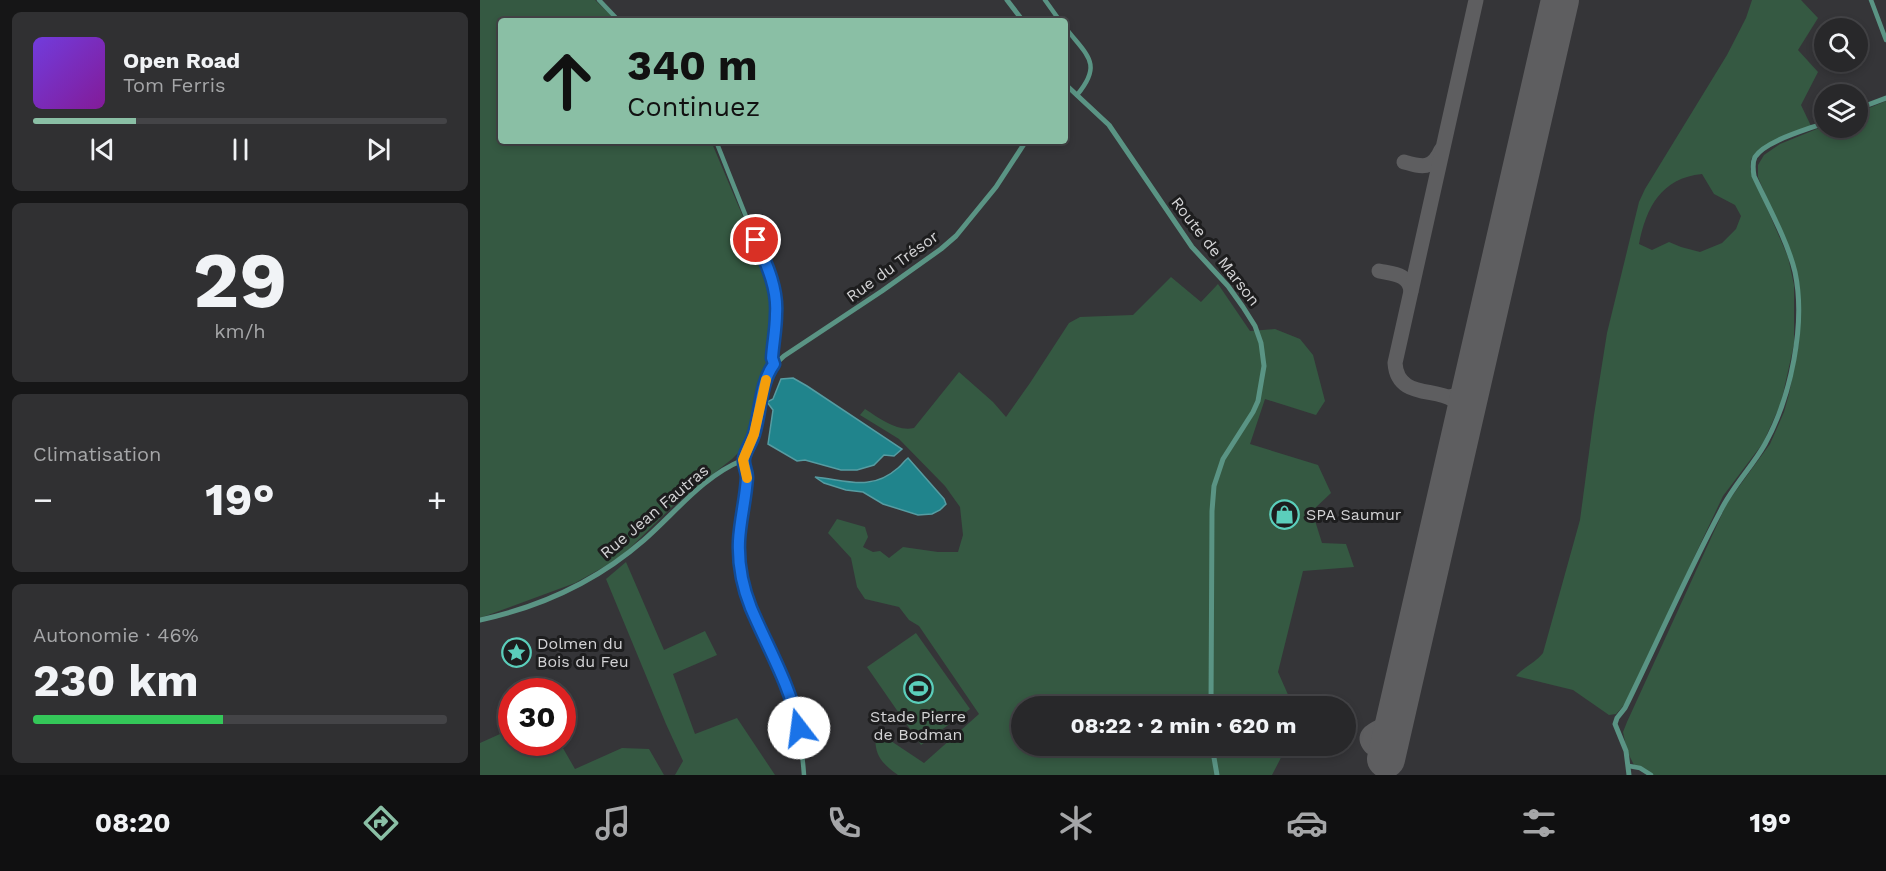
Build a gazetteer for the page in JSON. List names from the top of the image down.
{
  "streets": {
    "street": ["Route de Marson", "Rue du Trésor", "Rue Jean Fautras"]
  },
  "places": {
    "shop": ["SPA Saumur"],
    "place": ["Dolmen du Bois du Feu"],
    "sports": ["Stade Pierre de Bodman"]
  },
  "page": {
    "turn": ["340 m", "Continuez"],
    "song": ["Open Road", "Tom Ferris"],
    "tile": [
      ["29", "km/h"],
      "Climatisation",
      ["Autonomie · 46%", "230 km"]
    ],
    "heat": ["−", "19°", "+"],
    "limit": "30",
    "trip": "08:22 · 2 min · 620 m",
    "tabs": ["08:20", "19°"]
  }
}
